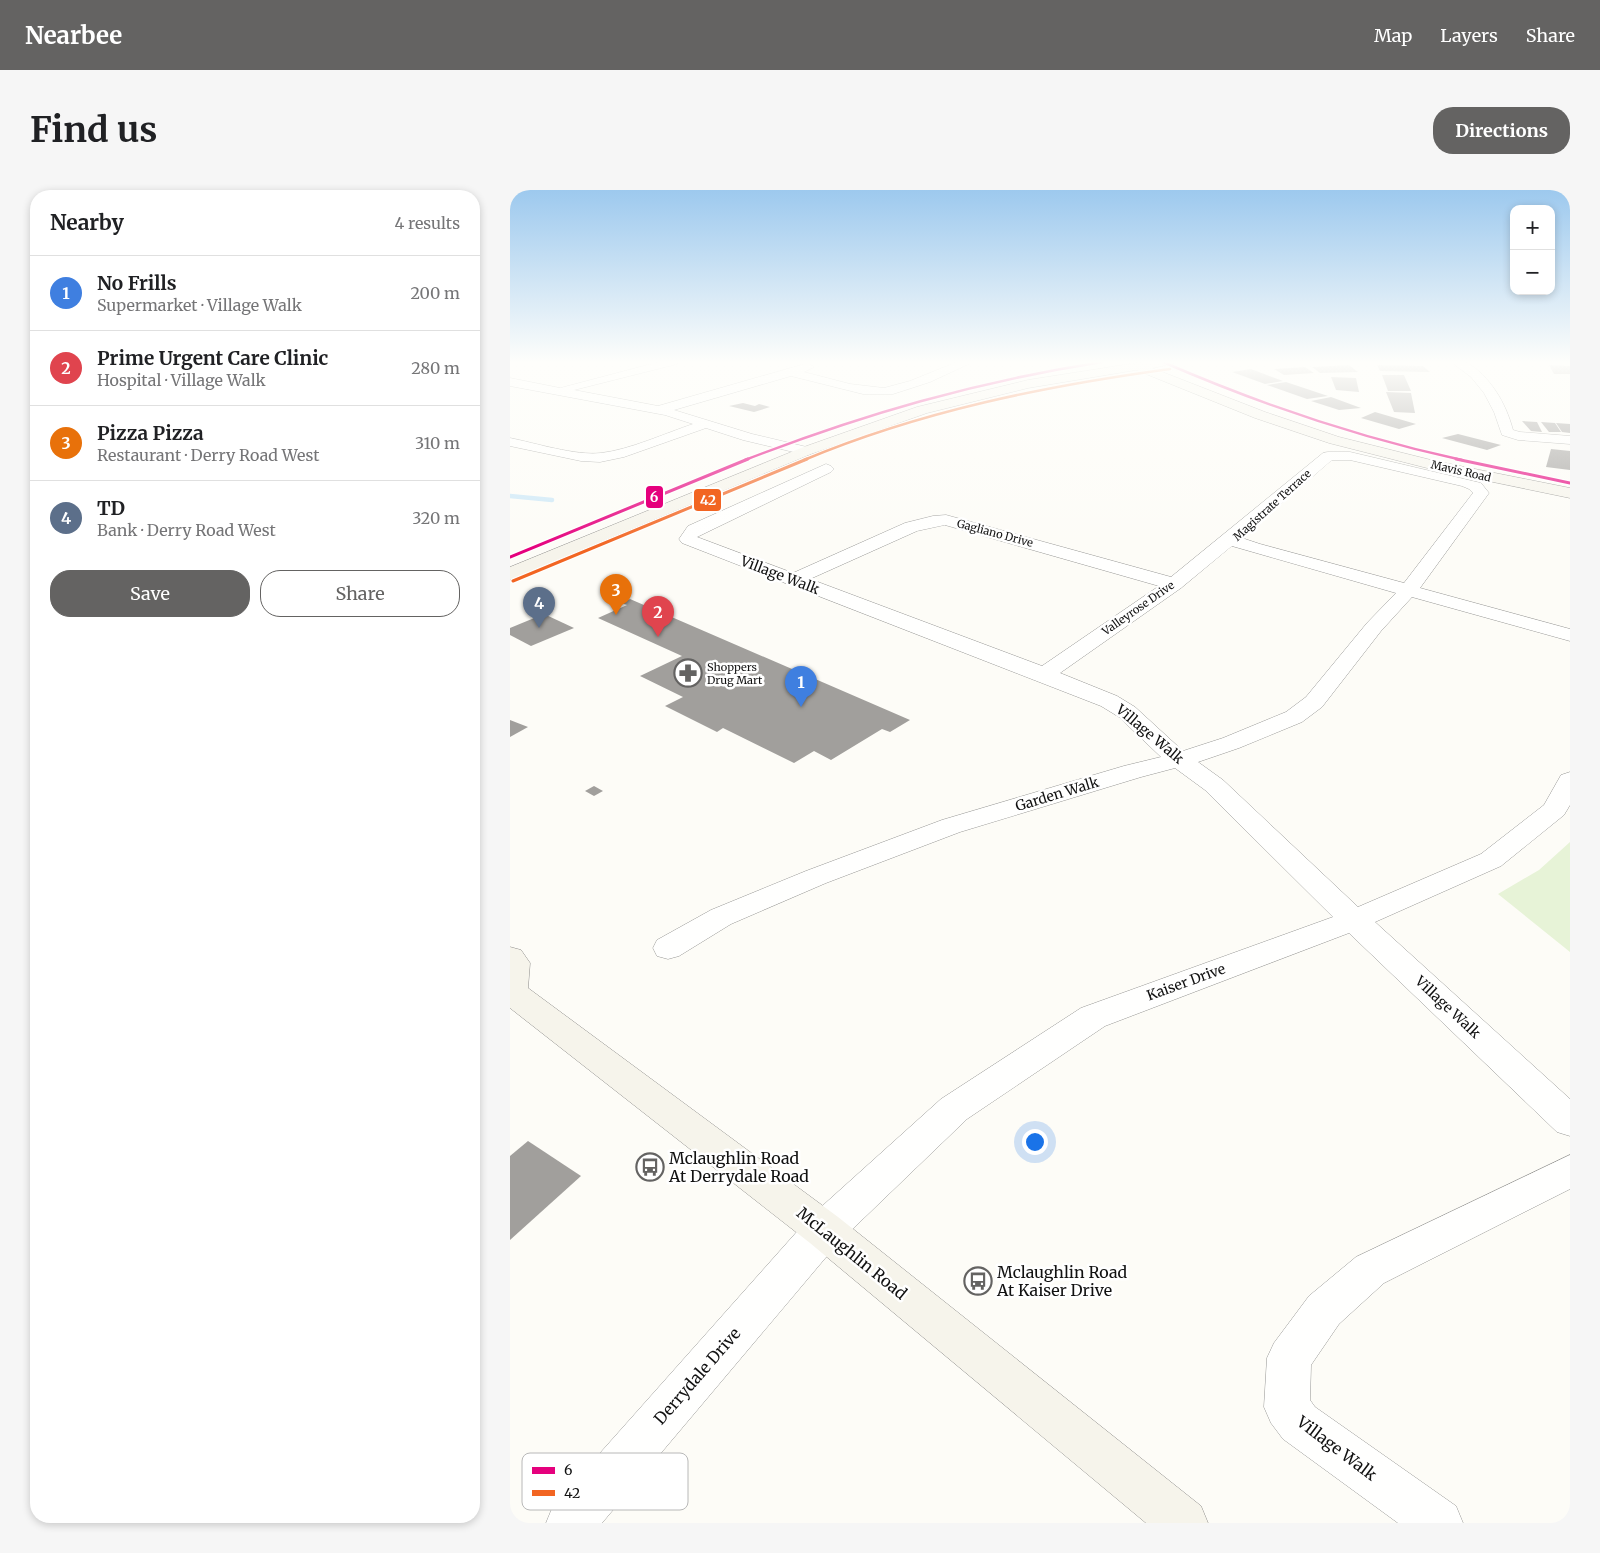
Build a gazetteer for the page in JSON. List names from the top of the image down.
{
  "streets": {
    "main road": ["Mavis Road", "McLaughlin Road"],
    "street": [
      "Magistrate Terrace",
      "Gagliano Drive",
      "Village Walk",
      "Valleyrose Drive",
      "Garden Walk",
      "Kaiser Drive",
      "Derrydale Drive"
    ]
  },
  "crossings": [
    ["Magistrate Terrace", "Valleyrose Drive"],
    ["Magistrate Terrace", "Garden Walk"],
    ["Gagliano Drive", "Village Walk"],
    ["Gagliano Drive", "Valleyrose Drive"],
    ["Village Walk", "Valleyrose Drive"],
    ["Village Walk", "Garden Walk"],
    ["Village Walk", "Kaiser Drive"],
    ["Kaiser Drive", "McLaughlin Road"],
    ["Kaiser Drive", "Derrydale Drive"],
    ["McLaughlin Road", "Derrydale Drive"]
  ],
  "places": {
    "pharmacy": ["Shoppers Drug Mart"],
    "bus stop": ["Mclaughlin Road At Derrydale Road", "Mclaughlin Road At Kaiser Drive"]
  },
  "lines": ["transit line 6", "transit line 42"],
  "legend": ["6", "42"],
  "page": {
    "header": "Nearbee",
    "nav": ["Map", "Layers", "Share"],
    "buttons": [
      "Directions",
      ["Save", "Share"]
    ],
    "title": "Find us",
    "heading": ["Nearby", "4 results"],
    "map_buttons": ["+", "−"],
    "list": [
      {
        "mark": "1",
        "name": "No Frills",
        "note": "Supermarket · Village Walk",
        "value": "200 m"
      },
      {
        "mark": "2",
        "name": "Prime Urgent Care Clinic",
        "note": "Hospital · Village Walk",
        "value": "280 m"
      },
      {
        "mark": "3",
        "name": "Pizza Pizza",
        "note": "Restaurant · Derry Road West",
        "value": "310 m"
      },
      {
        "mark": "4",
        "name": "TD",
        "note": "Bank · Derry Road West",
        "value": "320 m"
      }
    ],
    "pins": [
      "3",
      "4",
      "2",
      "1"
    ]
  }
}
